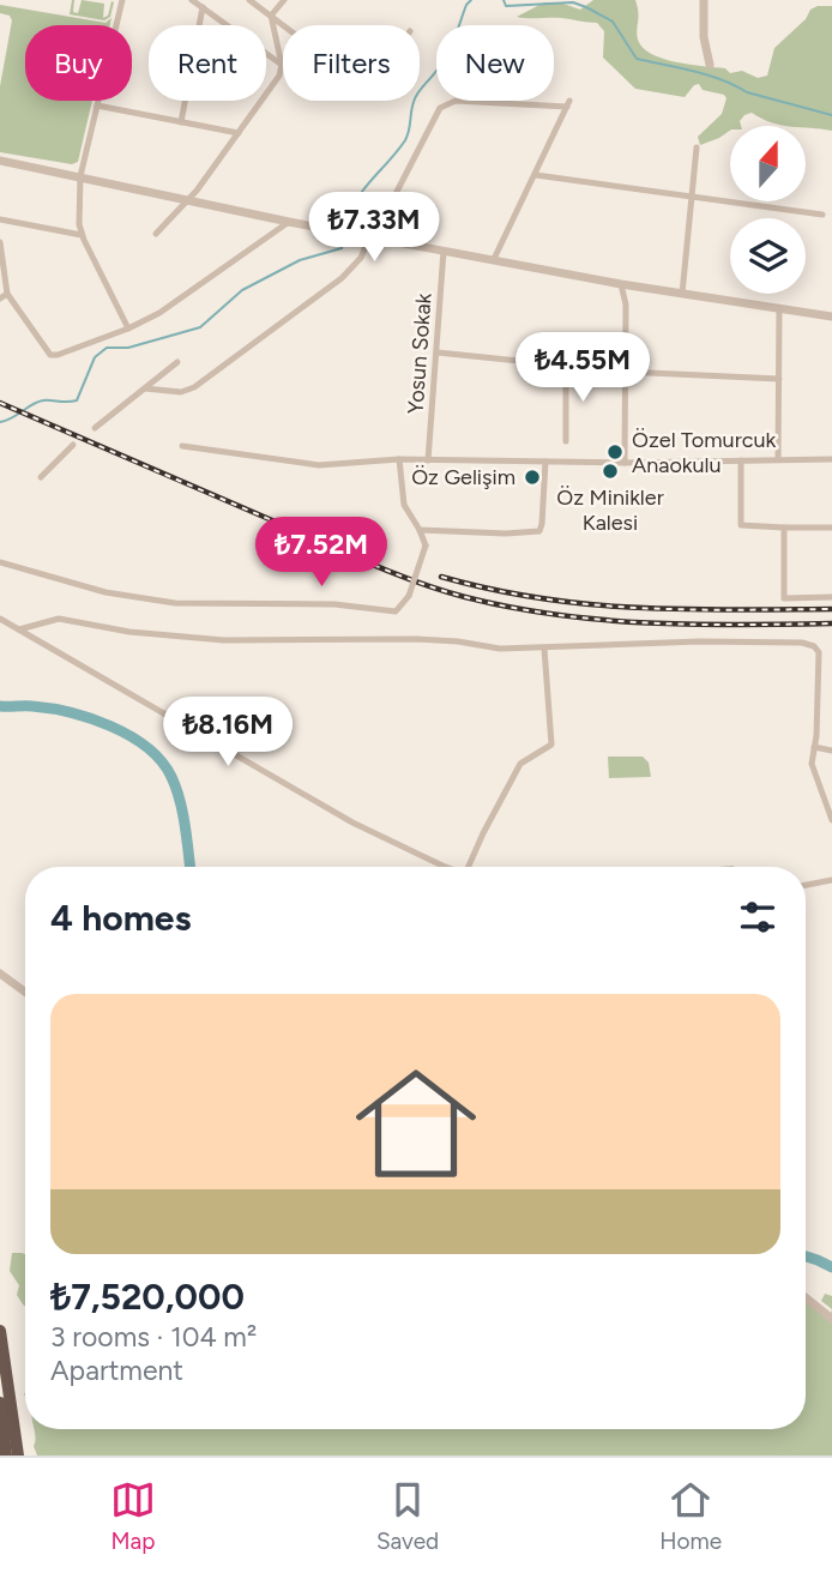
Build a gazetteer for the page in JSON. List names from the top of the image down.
{
  "streets": {
    "street": ["Yosun Sokak"]
  },
  "places": ["Özel Tomurcuk Anaokulu", "Öz Minikler Kalesi", "Öz Gelişim"],
  "north": "top",
  "page": {
    "chip": [
      "Buy",
      "Rent",
      "Filters",
      "New"
    ],
    "price": [
      "₺7.33M",
      "₺4.55M",
      "₺7.52M",
      "₺8.16M"
    ],
    "heading": "4 homes",
    "list": [
      {
        "name": "₺7,520,000",
        "note": "3 rooms · 104 m² · Apartment"
      }
    ],
    "tabs": ["Map", "Saved", "Home"]
  }
}
